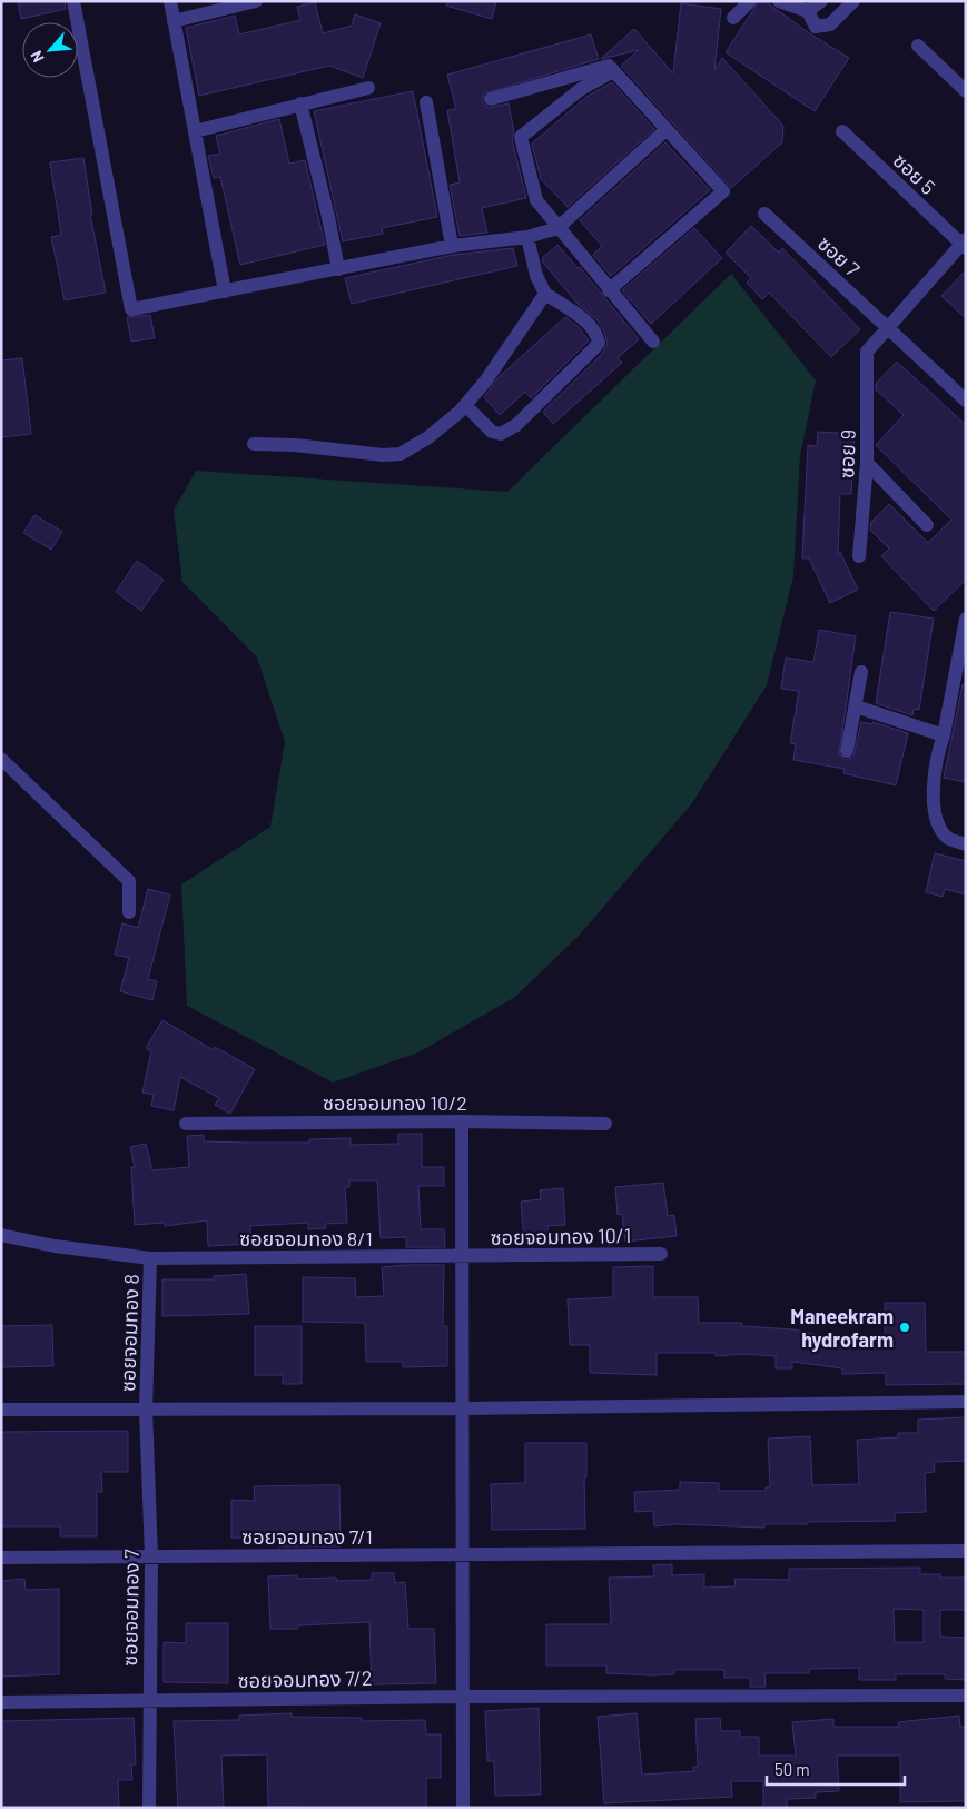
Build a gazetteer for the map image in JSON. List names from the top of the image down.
{
  "streets": {
    "street": [
      "ซอย 5",
      "ซอย 7",
      "ซอย 9",
      "ซอยจอมทอง 10/2",
      "ซอยจอมทอง 10/1",
      "ซอยจอมทอง 8/1",
      "ซอยจอมทอง 8",
      "ซอยจอมทอง 7/1",
      "ซอยจอมทอง 7",
      "ซอยจอมทอง 7/2"
    ]
  },
  "crossings": [
    ["ซอย 7", "ซอย 9"],
    ["ซอยจอมทอง 10/1", "ซอยจอมทอง 8/1"],
    ["ซอยจอมทอง 8/1", "ซอยจอมทอง 8"],
    ["ซอยจอมทอง 8", "ซอยจอมทอง 7"],
    ["ซอยจอมทอง 7/1", "ซอยจอมทอง 7"],
    ["ซอยจอมทอง 7", "ซอยจอมทอง 7/2"]
  ],
  "places": ["Maneekram hydrofarm"],
  "scale_bar": "50 m",
  "north": "bottom left"
}
